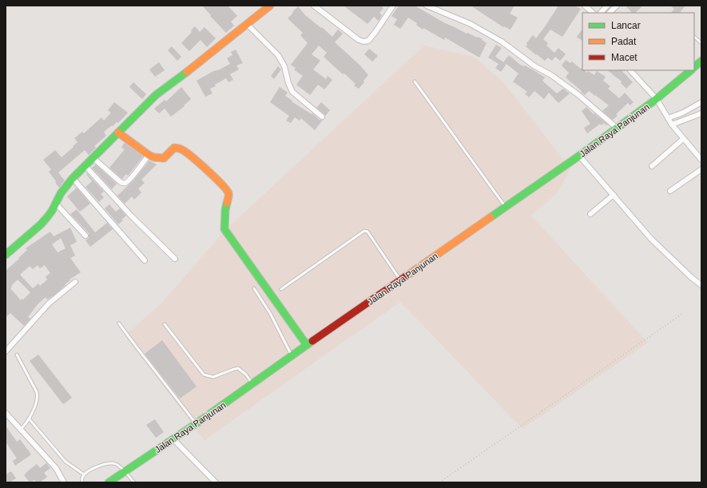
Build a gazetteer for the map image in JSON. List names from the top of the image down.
{
  "streets": {
    "main road": ["Jalan Raya Panjunan"]
  },
  "legend": ["Lancar", "Padat", "Macet"]
}
